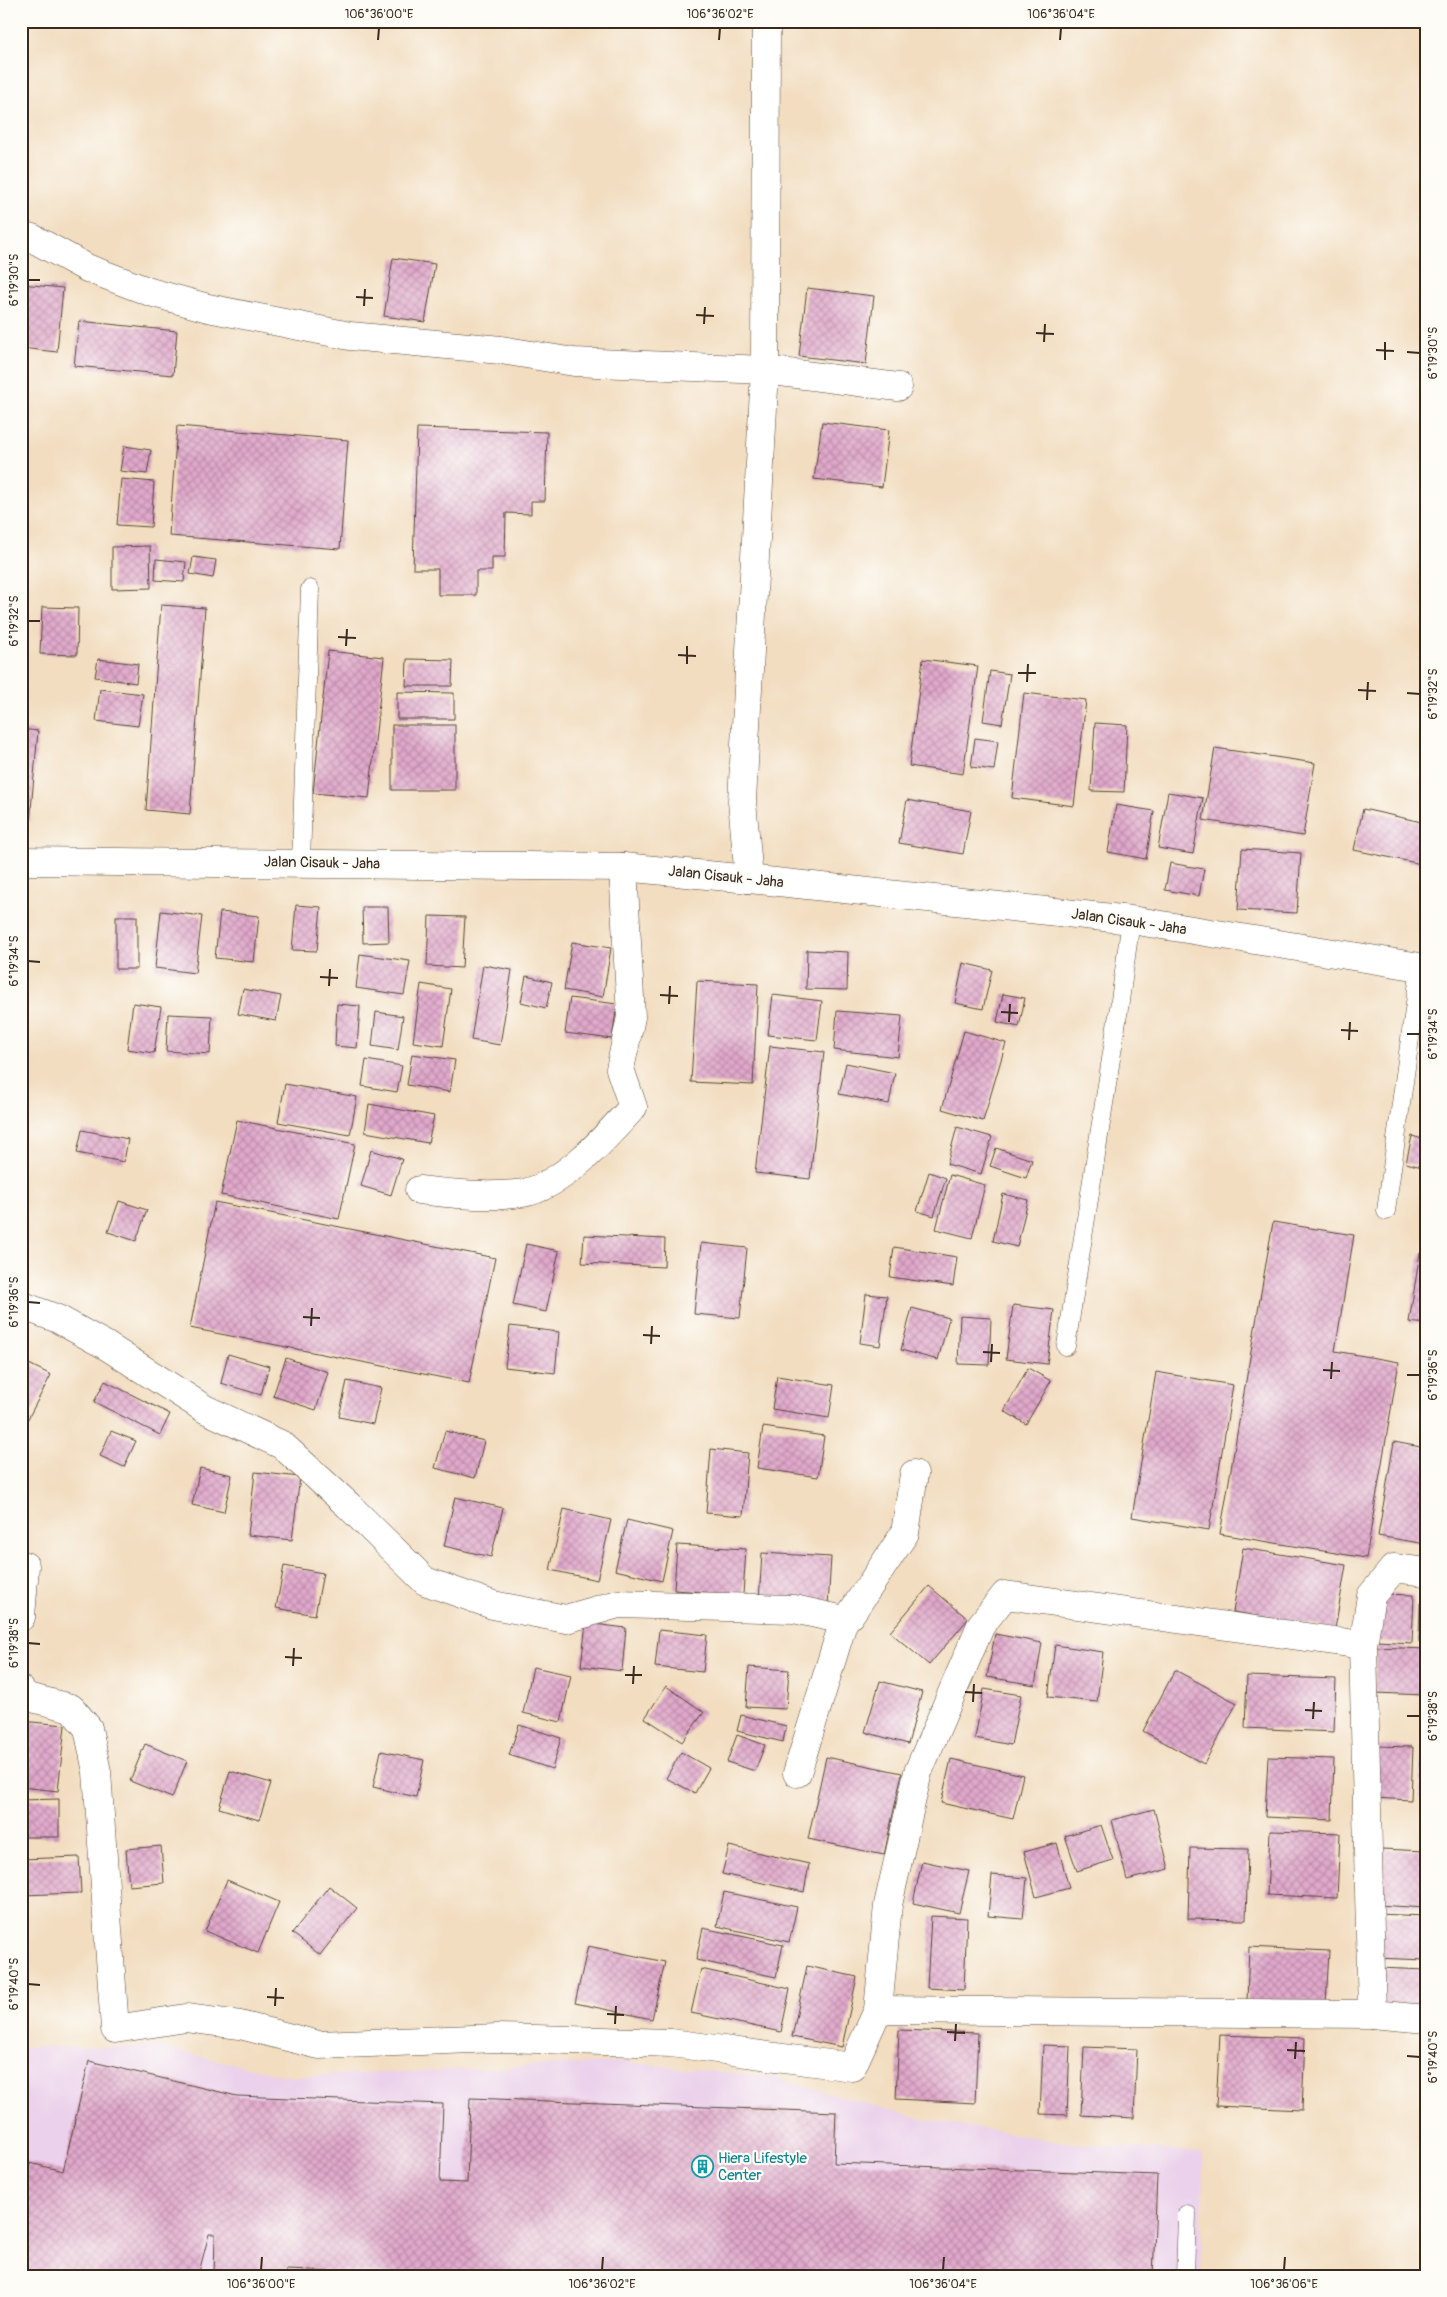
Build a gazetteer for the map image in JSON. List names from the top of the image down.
{
  "streets": {
    "street": ["Jalan Cisauk - Jaha"]
  },
  "places": {
    "building": ["Hiera Lifestyle Center"]
  },
  "coordinates": [
    "106°36'00\"E",
    "106°36'02\"E",
    "106°36'04\"E",
    "6°19'30\"S",
    "6°19'32\"S",
    "6°19'34\"S",
    "6°19'36\"S",
    "6°19'38\"S",
    "6°19'40\"S",
    "106°36'06\"E"
  ]
}
